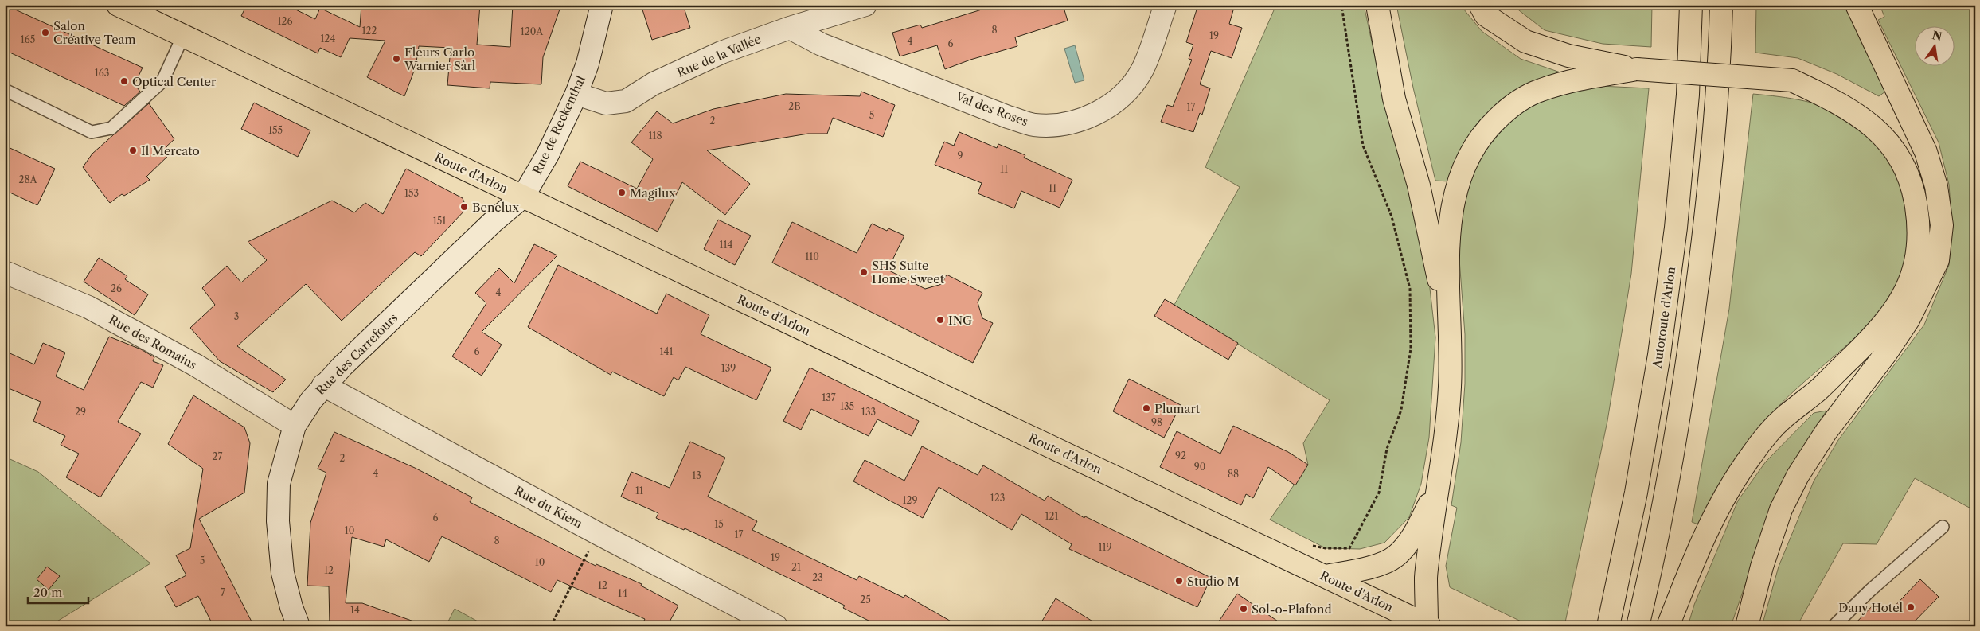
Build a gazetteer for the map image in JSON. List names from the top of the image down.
{
  "streets": {
    "main road": ["Route d'Arlon", "Autoroute d'Arlon"],
    "street": [
      "Rue de la Vallée",
      "Val des Roses",
      "Rue de Reckenthal",
      "Rue des Romains",
      "Rue des Carrefours",
      "Rue du Kiem"
    ]
  },
  "crossings": [
    ["Rue de la Vallée", "Val des Roses"],
    ["Rue de la Vallée", "Rue de Reckenthal"],
    ["Rue de Reckenthal", "Route d'Arlon"],
    ["Rue de Reckenthal", "Rue des Carrefours"],
    ["Route d'Arlon", "Rue des Carrefours"],
    ["Rue des Romains", "Rue des Carrefours"],
    ["Rue des Carrefours", "Rue du Kiem"]
  ],
  "places": [
    "Salon Créative Team",
    "Fleurs Carlo Warnier Sàrl",
    "Optical Center",
    "Il Mercato",
    "Magilux",
    "Benelux",
    "SHS Suite Home Sweet",
    "ING",
    "Plumart",
    "Studio M",
    "Dany Hotel",
    "Sol-o-Plafond"
  ],
  "house_numbers": [
    "126",
    "8",
    "122",
    "120A",
    "19",
    "124",
    "165",
    "4",
    "6",
    "163",
    "2B",
    "17",
    "5",
    "2",
    "155",
    "118",
    "9",
    "11",
    "28A",
    "11",
    "153",
    "151",
    "114",
    "110",
    "26",
    "4",
    "3",
    "6",
    "141",
    "139",
    "137",
    "135",
    "29",
    "133",
    "98",
    "92",
    "27",
    "2",
    "90",
    "4",
    "88",
    "13",
    "11",
    "123",
    "129",
    "121",
    "6",
    "15",
    "10",
    "17",
    "8",
    "119",
    "19",
    "5",
    "10",
    "21",
    "12",
    "23",
    "12",
    "7",
    "14",
    "25",
    "14"
  ],
  "scale_bar": "20 m",
  "north": "top"
}
